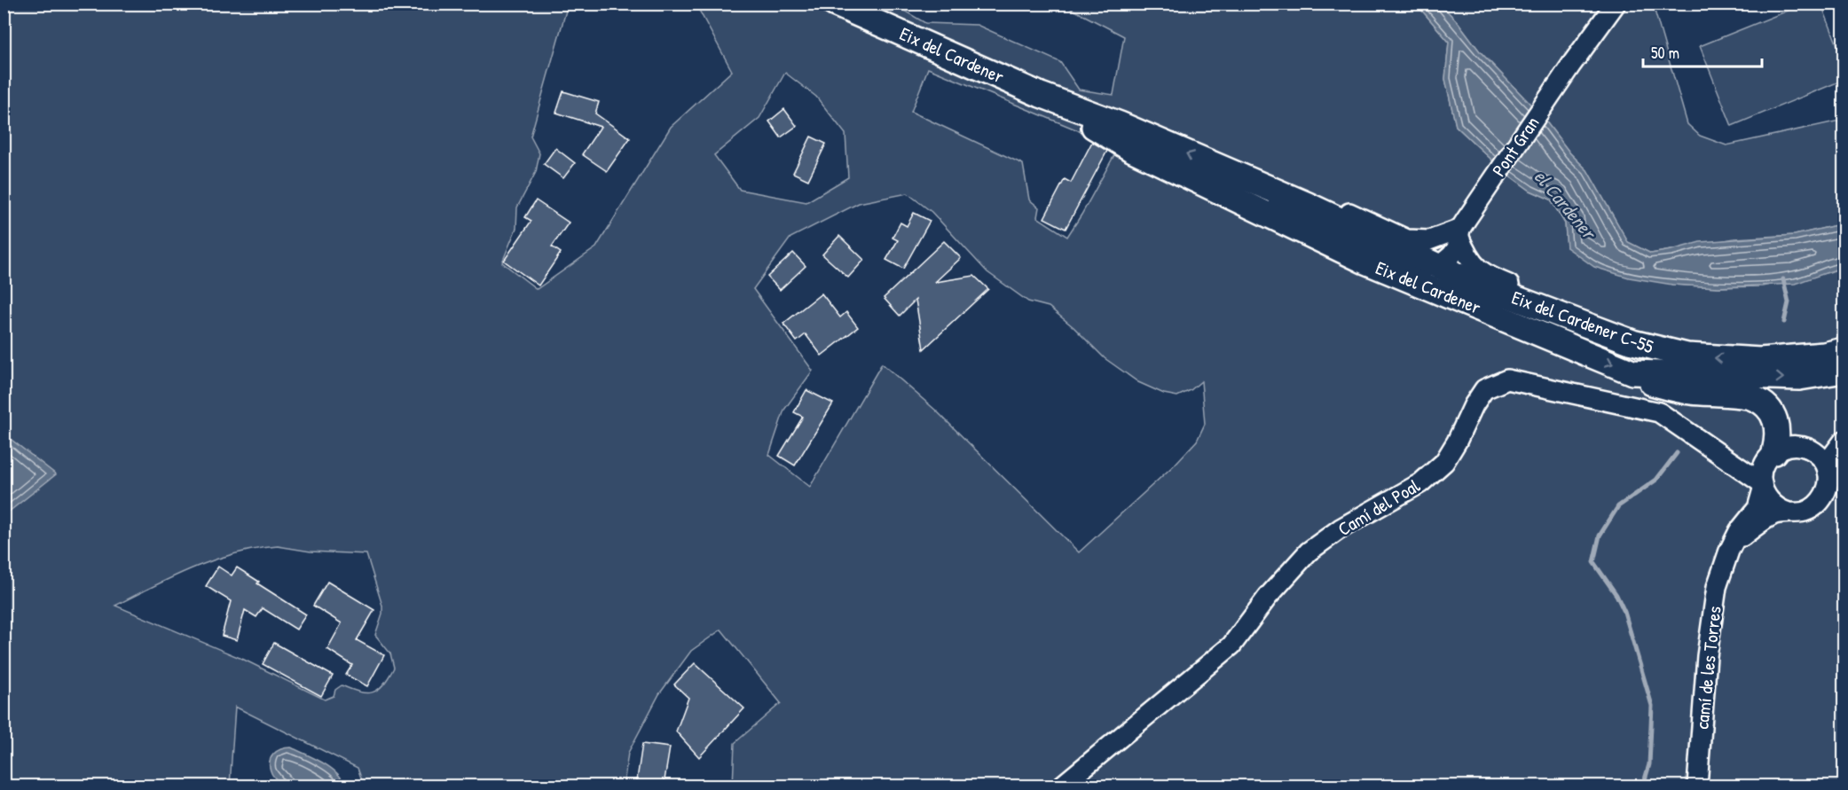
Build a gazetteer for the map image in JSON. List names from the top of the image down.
{
  "streets": {
    "main road": ["Eix del Cardener", "Eix del Cardener C-55"],
    "street": ["Pont Gran", "Camí del Poal", "camí de les Torres"]
  },
  "crossings": [
    ["Eix del Cardener", "Eix del Cardener C-55"],
    ["Pont Gran", "Eix del Cardener C-55"],
    ["Camí del Poal", "camí de les Torres"]
  ],
  "one_way": ["Eix del Cardener C-55"],
  "water": ["el Cardener"],
  "scale_bar": "50 m"
}
